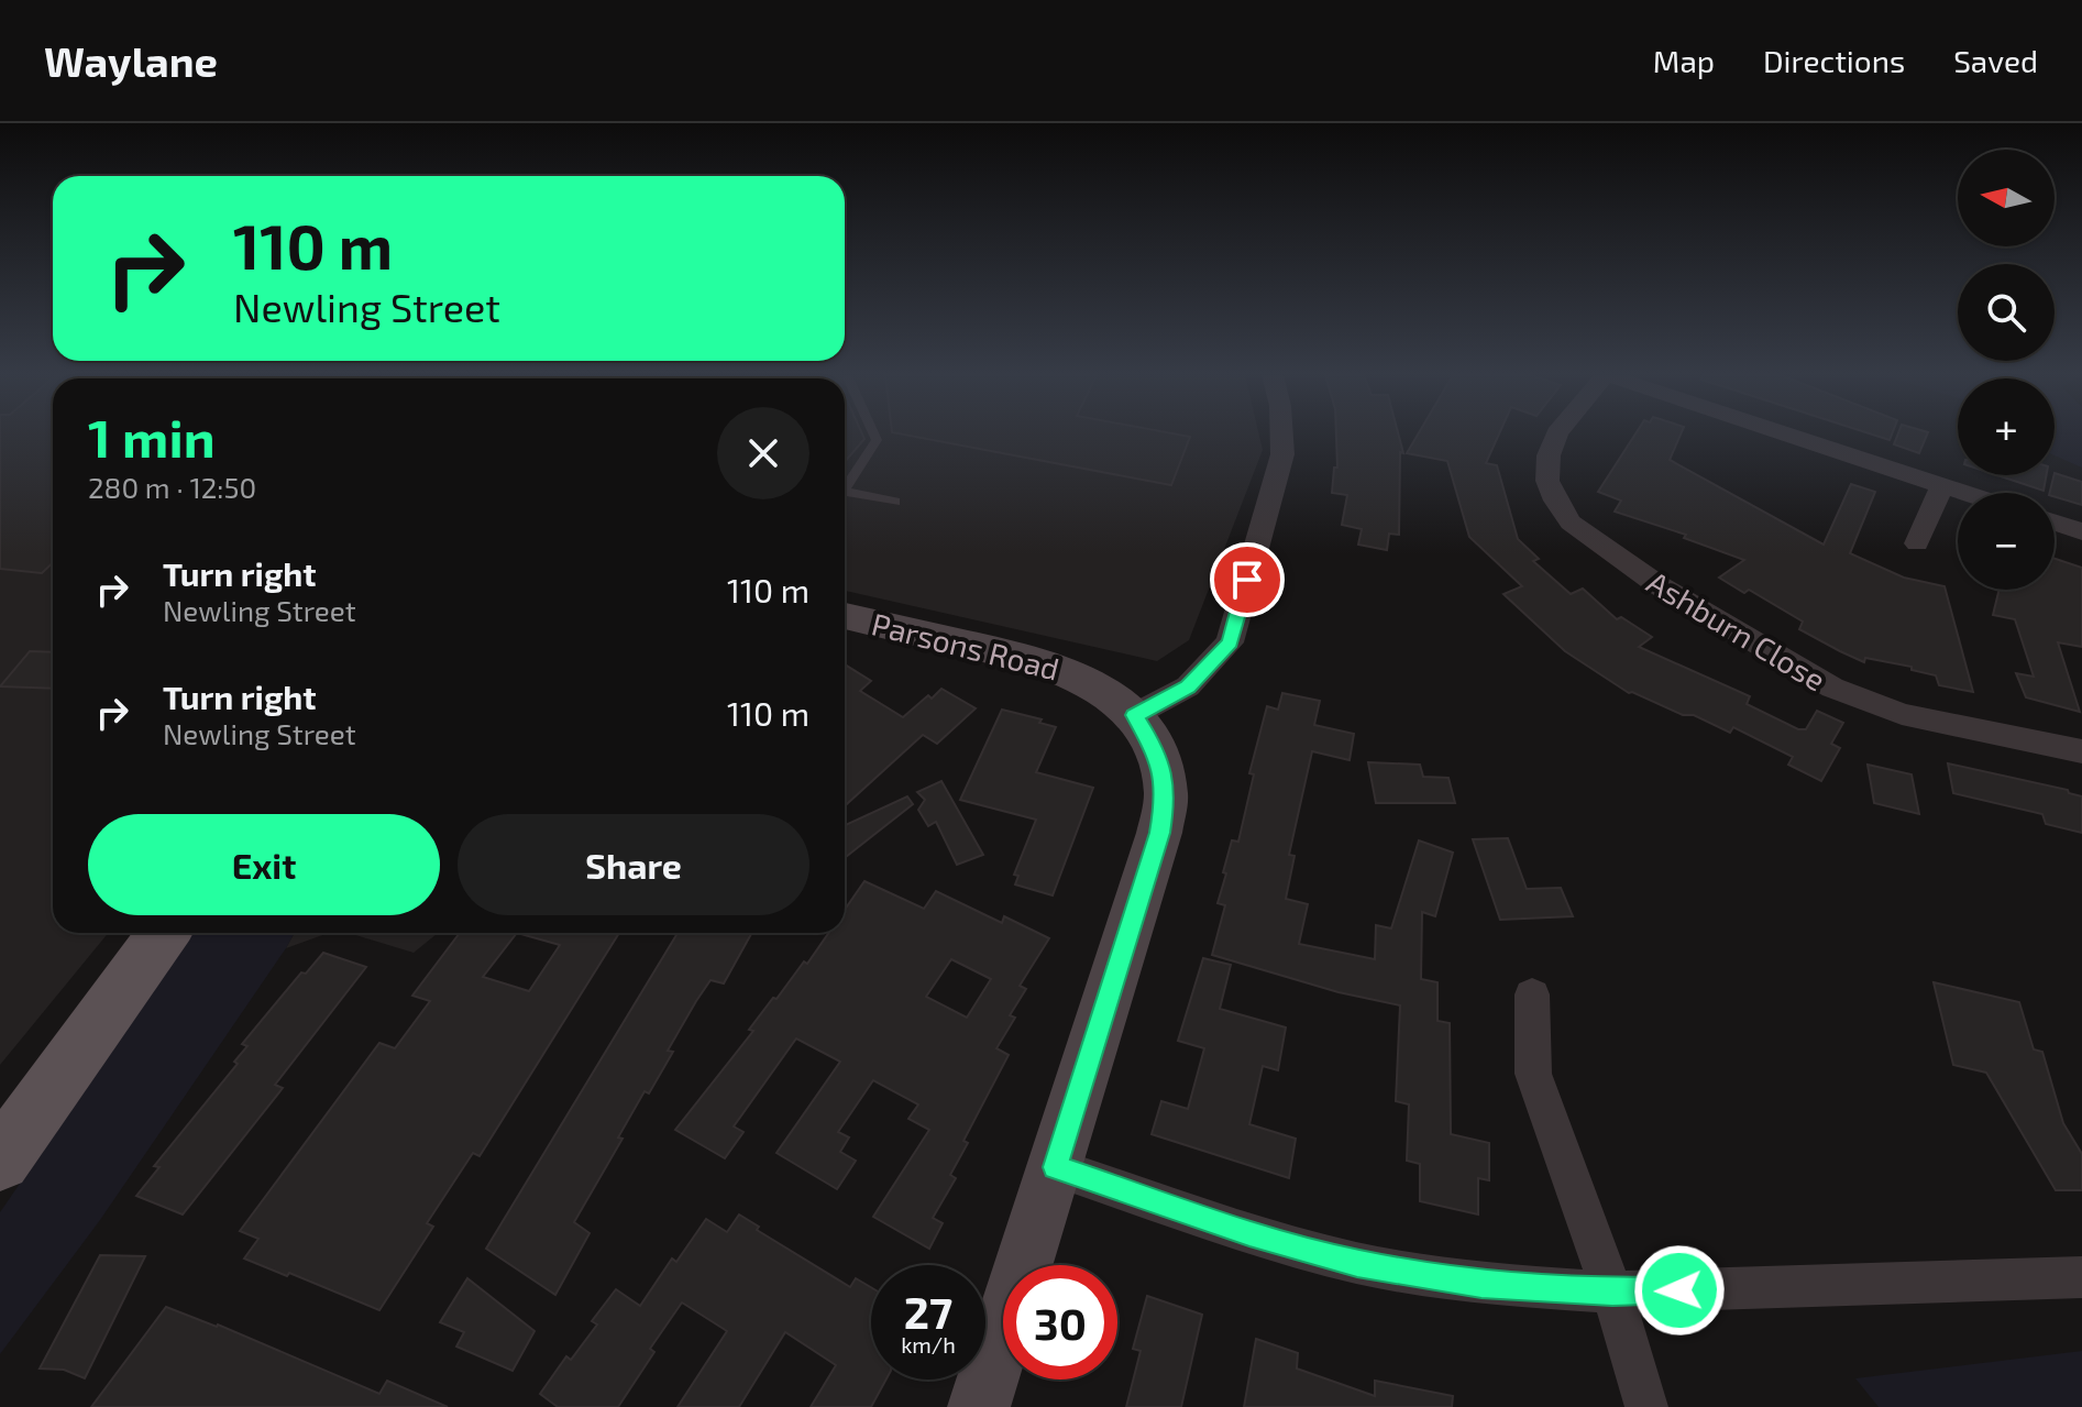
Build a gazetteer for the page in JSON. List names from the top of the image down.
{
  "streets": {
    "street": ["Ashburn Close", "Parsons Road"]
  },
  "north": "left",
  "page": {
    "header": "Waylane",
    "nav": ["Map", "Directions", "Saved"],
    "map_buttons": ["+", "−"],
    "turn": ["110 m", "Newling Street"],
    "heading": ["1 min", "280 m · 12:50"],
    "list": [
      {
        "name": "Turn right",
        "note": "Newling Street",
        "value": "110 m"
      },
      {
        "name": "Turn right",
        "note": "Newling Street",
        "value": "110 m"
      }
    ],
    "buttons": ["Exit", "Share"],
    "speed": "27 km/h",
    "limit": "30"
  }
}
